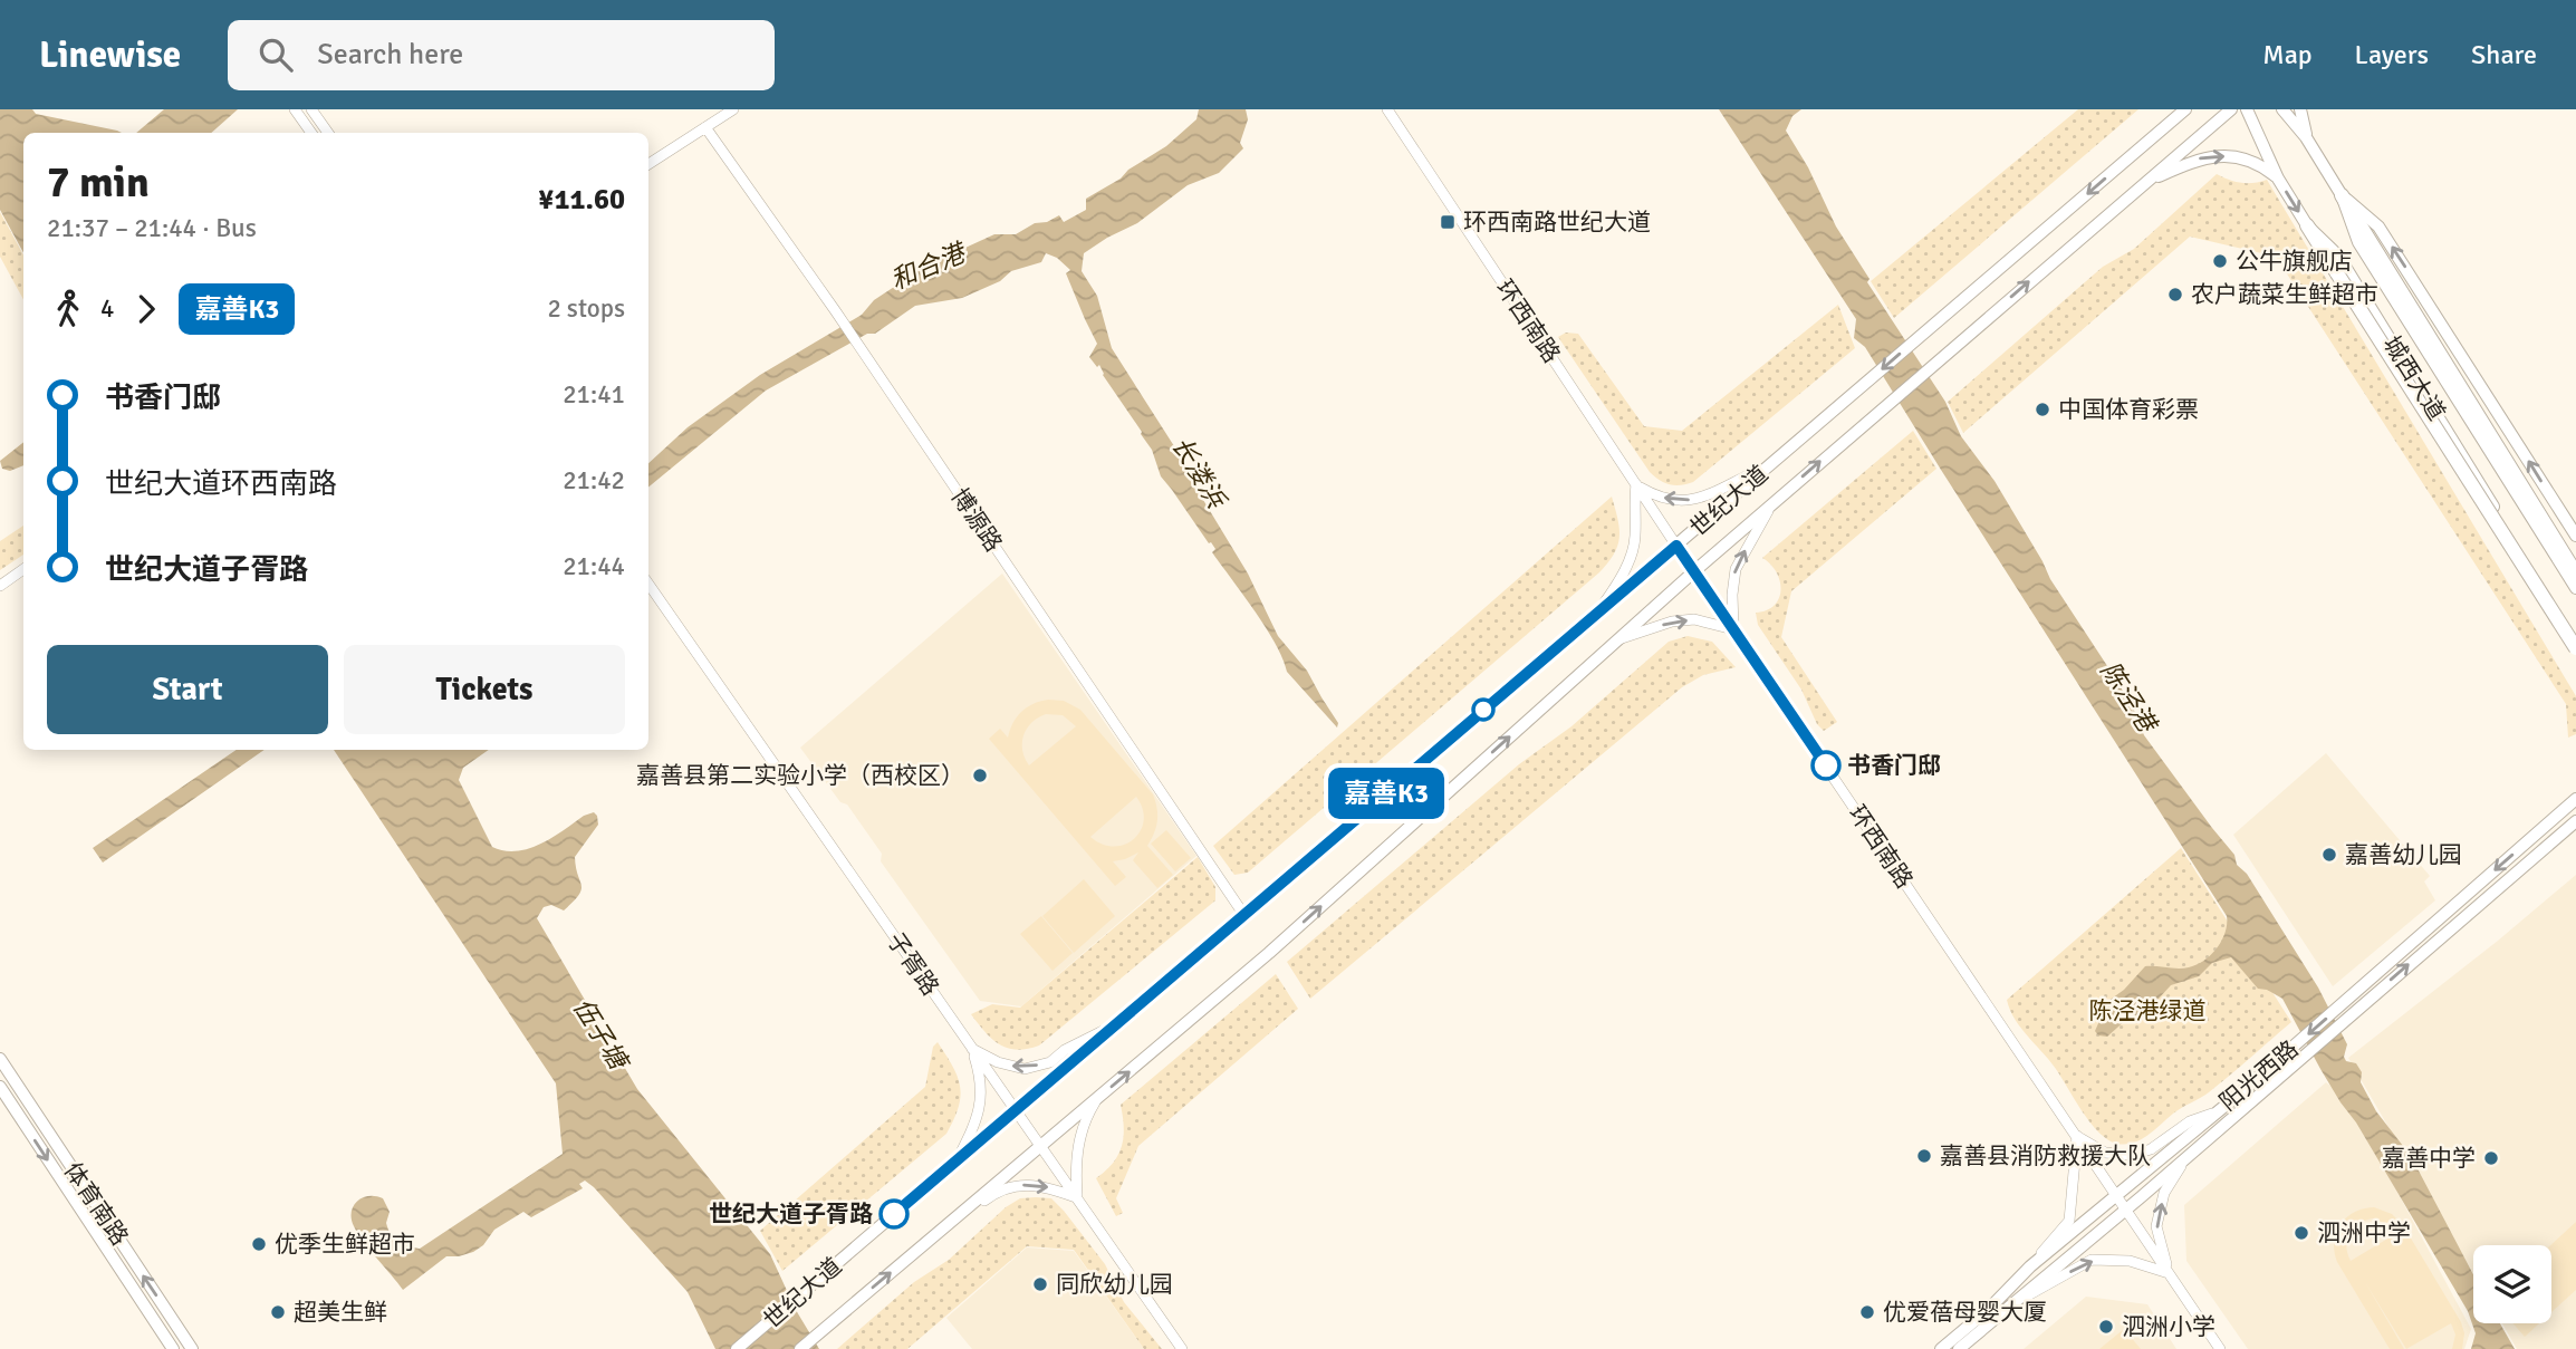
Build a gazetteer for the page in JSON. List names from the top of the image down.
{
  "streets": {
    "main road": [
      "城西大道",
      "世纪大道",
      "阳光西路",
      "体育南路"
    ],
    "street": ["环西南路", "博源路", "子胥路"]
  },
  "crossings": [
    ["环西南路", "世纪大道"],
    ["环西南路", "阳光西路"],
    ["世纪大道", "博源路"],
    ["世纪大道", "子胥路"]
  ],
  "water": [
    "和合港",
    "长溇浜",
    "陈泾港",
    "伍子塘"
  ],
  "parks": ["陈泾港绿道"],
  "places": {
    "transit": ["环西南路世纪大道"],
    "other": [
      "公牛旗舰店",
      "农户蔬菜生鲜超市",
      "中国体育彩票",
      "书香门邸",
      "嘉善县第二实验小学（西校区）",
      "嘉善幼儿园",
      "嘉善县消防救援大队",
      "嘉善中学",
      "世纪大道子胥路",
      "泗洲中学",
      "优季生鲜超市",
      "同欣幼儿园",
      "超美生鲜",
      "优爱蓓母婴大厦",
      "泗洲小学"
    ]
  },
  "lines": ["bus line 嘉善K3"],
  "page": {
    "header": "Linewise",
    "search": "Search here",
    "nav": ["Map", "Layers", "Share"],
    "on_map": "嘉善K3",
    "heading": ["7 min", "21:37 – 21:44 · Bus", "¥11.60"],
    "legs": ["4", "嘉善K3", "2 stops"],
    "list": [
      {
        "name": "书香门邸",
        "value": "21:41"
      },
      {
        "name": "世纪大道环西南路",
        "value": "21:42"
      },
      {
        "name": "世纪大道子胥路",
        "value": "21:44"
      }
    ],
    "buttons": ["Start", "Tickets"]
  }
}
